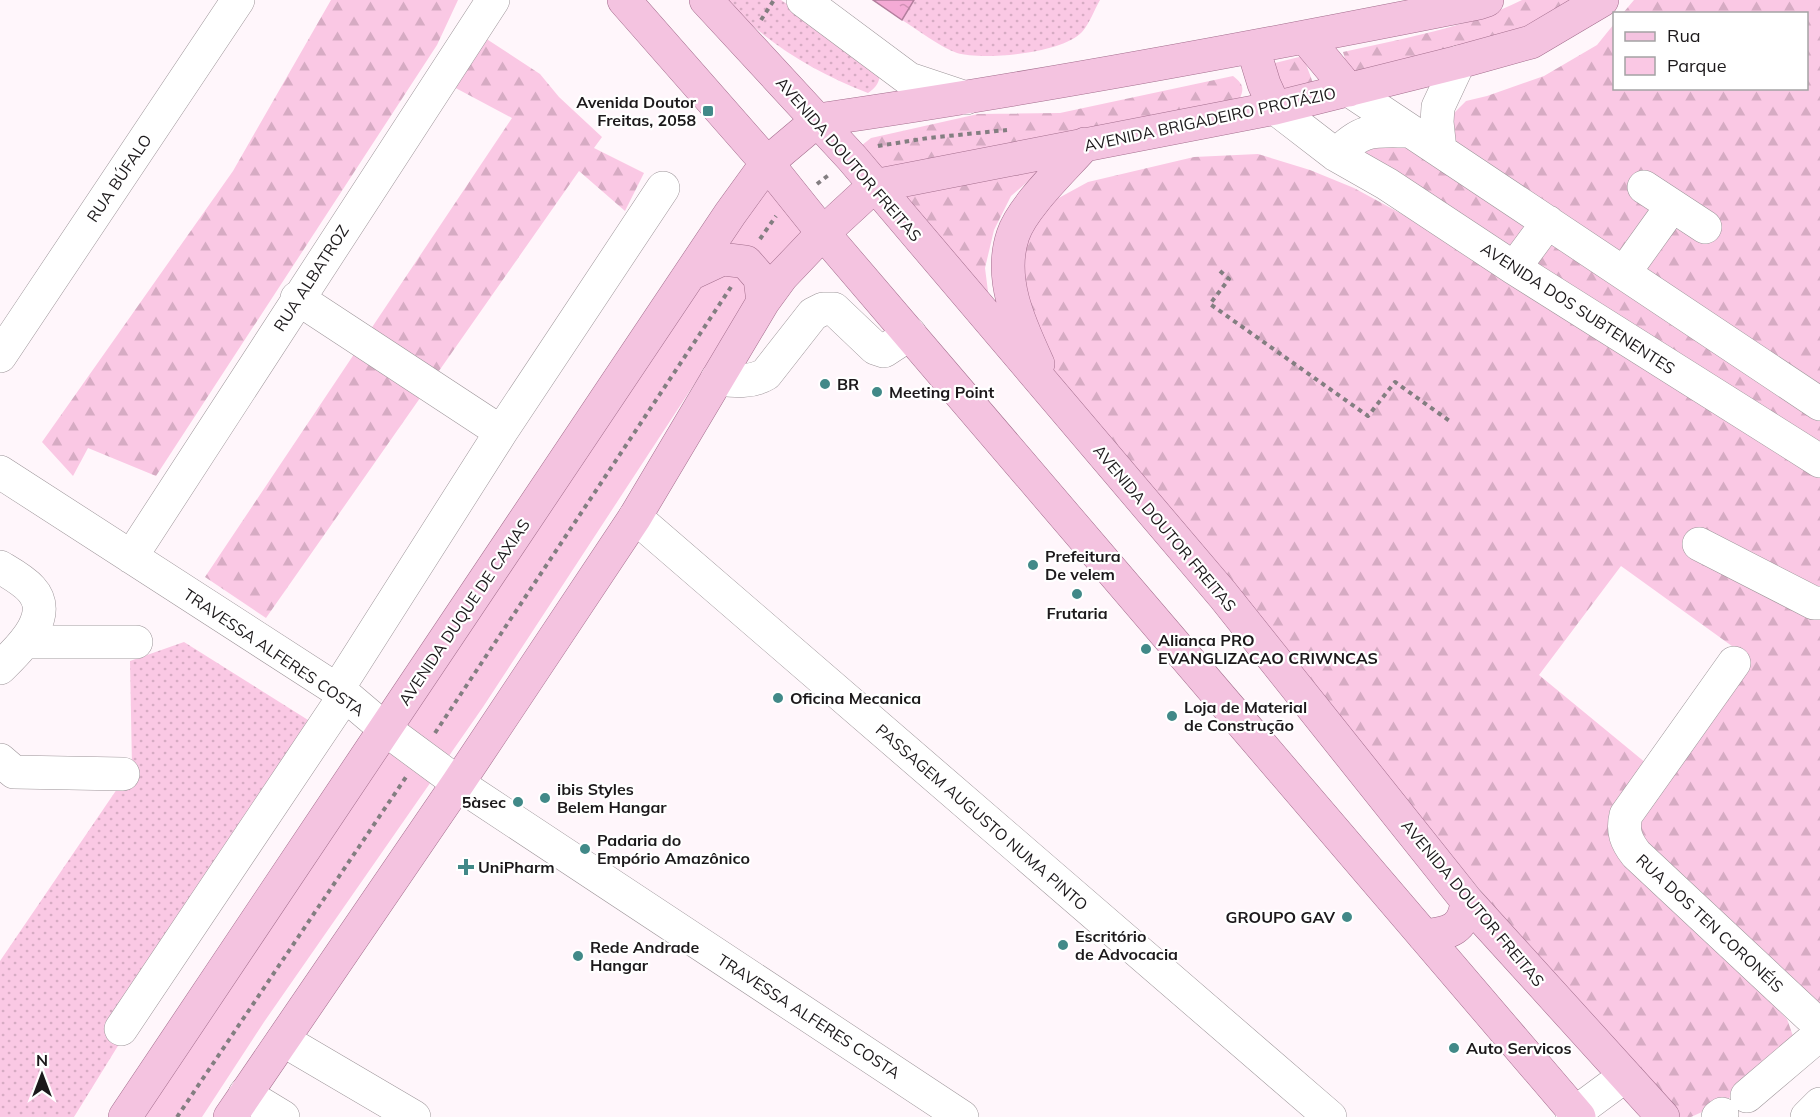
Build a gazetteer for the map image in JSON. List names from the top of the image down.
{
  "streets": {
    "main road": ["AVENIDA BRIGADEIRO PROTÁZIO", "AVENIDA DOUTOR FREITAS", "AVENIDA DUQUE DE CAXIAS"],
    "street": [
      "RUA BÚFALO",
      "RUA ALBATROZ",
      "AVENIDA DOS SUBTENENTES",
      "TRAVESSA ALFERES COSTA",
      "PASSAGEM AUGUSTO NUMA PINTO",
      "RUA DOS TEN CORONÉIS"
    ]
  },
  "crossings": [
    ["AVENIDA BRIGADEIRO PROTÁZIO", "AVENIDA DOUTOR FREITAS"],
    ["AVENIDA BRIGADEIRO PROTÁZIO", "AVENIDA DOS SUBTENENTES"],
    ["AVENIDA DOUTOR FREITAS", "AVENIDA DUQUE DE CAXIAS"],
    ["RUA ALBATROZ", "TRAVESSA ALFERES COSTA"],
    ["AVENIDA DUQUE DE CAXIAS", "TRAVESSA ALFERES COSTA"]
  ],
  "places": {
    "transit": ["Avenida Doutor Freitas, 2058"],
    "other": [
      "BR",
      "Meeting Point",
      "Prefeitura De velem",
      "Frutaria",
      "Alianca PRO EVANGLIZACAO CRIWNCAS",
      "Oficina Mecanica",
      "Loja de Material de Construção",
      "ibis Styles Belem Hangar",
      "5àsec",
      "Padaria do Empório Amazônico",
      "GROUPO GAV",
      "Escritório de Advocacia",
      "Rede Andrade Hangar",
      "Auto Servicos"
    ],
    "health": ["UniPharm"]
  },
  "legend": ["Rua", "Parque"],
  "north": "top"
}
